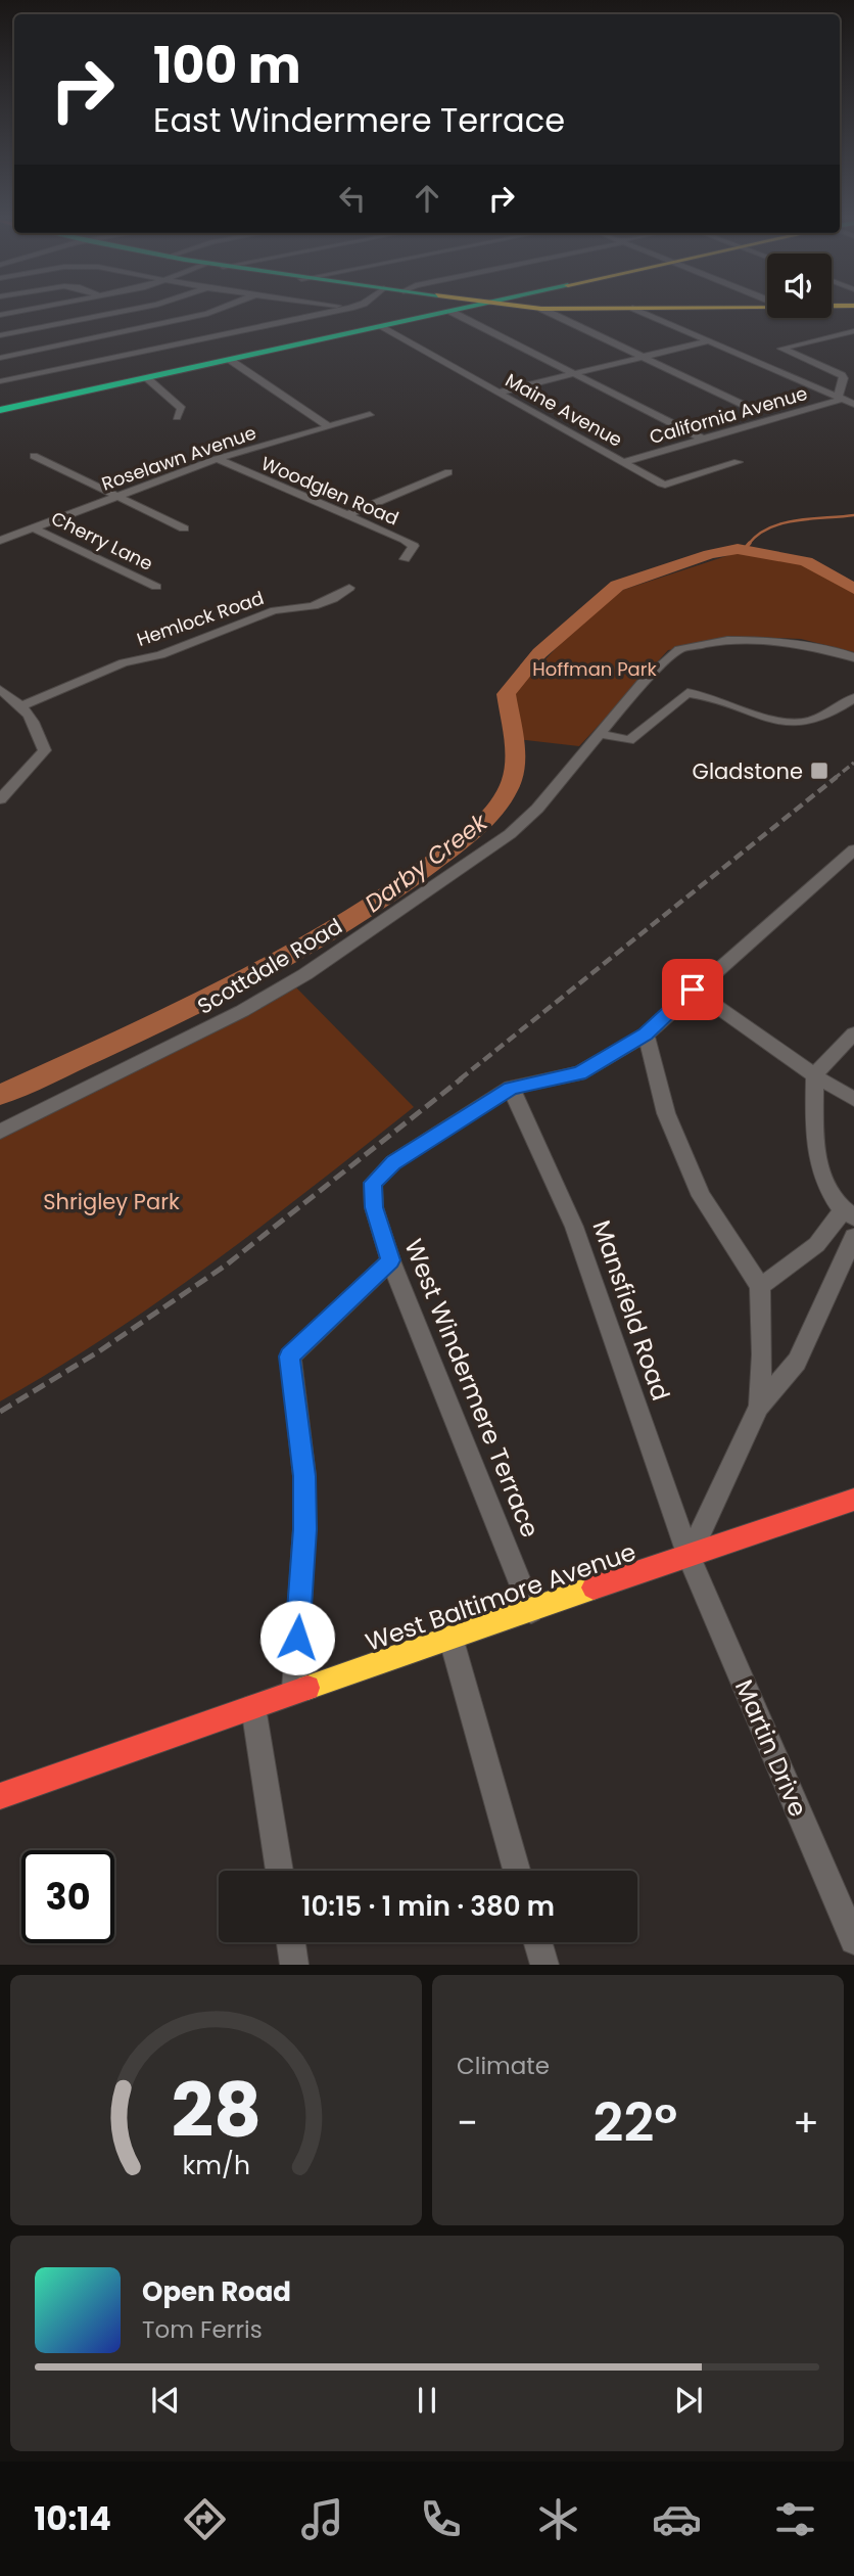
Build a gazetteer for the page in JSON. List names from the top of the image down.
{
  "streets": {
    "main road": ["West Baltimore Avenue"],
    "street": [
      "Maine Avenue",
      "California Avenue",
      "Roselawn Avenue",
      "Woodglen Road",
      "Cherry Lane",
      "Hemlock Road",
      "Scottdale Road",
      "Mansfield Road",
      "West Windermere Terrace",
      "Martin Drive"
    ]
  },
  "crossings": [
    ["Maine Avenue", "California Avenue"],
    ["Roselawn Avenue", "Woodglen Road"],
    ["Roselawn Avenue", "Cherry Lane"],
    ["Mansfield Road", "West Windermere Terrace"],
    ["Mansfield Road", "West Baltimore Avenue"],
    ["Mansfield Road", "Martin Drive"],
    ["West Windermere Terrace", "West Baltimore Avenue"],
    ["West Baltimore Avenue", "Martin Drive"]
  ],
  "water": ["Darby Creek"],
  "parks": ["Hoffman Park", "Shrigley Park"],
  "places": {
    "transit": ["Gladstone"]
  },
  "page": {
    "turn": ["100 m", "East Windermere Terrace"],
    "limit": "30",
    "trip": "10:15 · 1 min · 380 m",
    "tile": "Climate",
    "heat": ["−", "22°", "+"],
    "song": ["Open Road", "Tom Ferris"],
    "tabs": "10:14",
    "gauge": ["28", "km/h"]
  }
}
